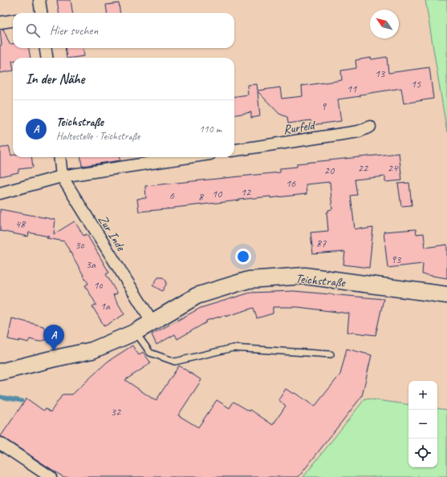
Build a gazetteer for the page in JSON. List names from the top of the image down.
{
  "streets": {
    "main road": ["Teichstraße"],
    "street": ["Rurfeld", "Zur Inde"]
  },
  "crossings": [
    ["Zur Inde", "Teichstraße"]
  ],
  "house_numbers": [
    "13",
    "15",
    "11",
    "9",
    "22",
    "24",
    "20",
    "16",
    "12",
    "10",
    "6",
    "8",
    "48",
    "87",
    "3c",
    "93",
    "3a",
    "1c",
    "1a",
    "32"
  ],
  "north": "top left",
  "page": {
    "search": "Hier suchen",
    "heading": "In der Nähe",
    "list": [
      {
        "mark": "A",
        "name": "Teichstraße",
        "note": "Haltestelle · Teichstraße",
        "value": "110 m"
      }
    ],
    "pins": "A",
    "map_buttons": ["+", "−"]
  }
}
